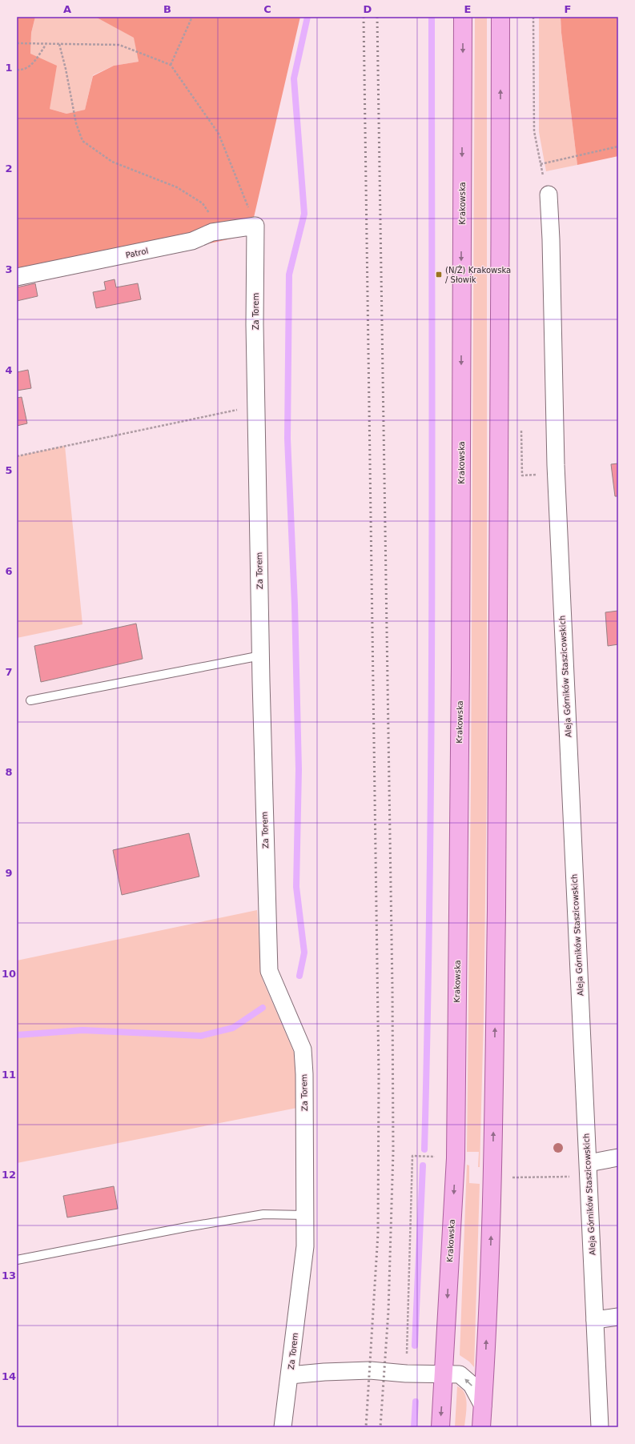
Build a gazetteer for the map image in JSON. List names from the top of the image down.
{
  "streets": {
    "main road": ["Krakowska"],
    "street": ["Patrol", "Za Torem", "Aleja Górników Staszicowskich"]
  },
  "crossings": [
    ["Patrol", "Za Torem"]
  ],
  "places": {
    "transit": ["(N/Ż) Krakowska / Słowik"]
  },
  "grid": {
    "columns": [
      "A",
      "B",
      "C",
      "D",
      "E",
      "F"
    ],
    "rows": [
      "1",
      "2",
      "3",
      "4",
      "5",
      "6",
      "7",
      "8",
      "9",
      "10",
      "11",
      "12",
      "13",
      "14"
    ]
  }
}
